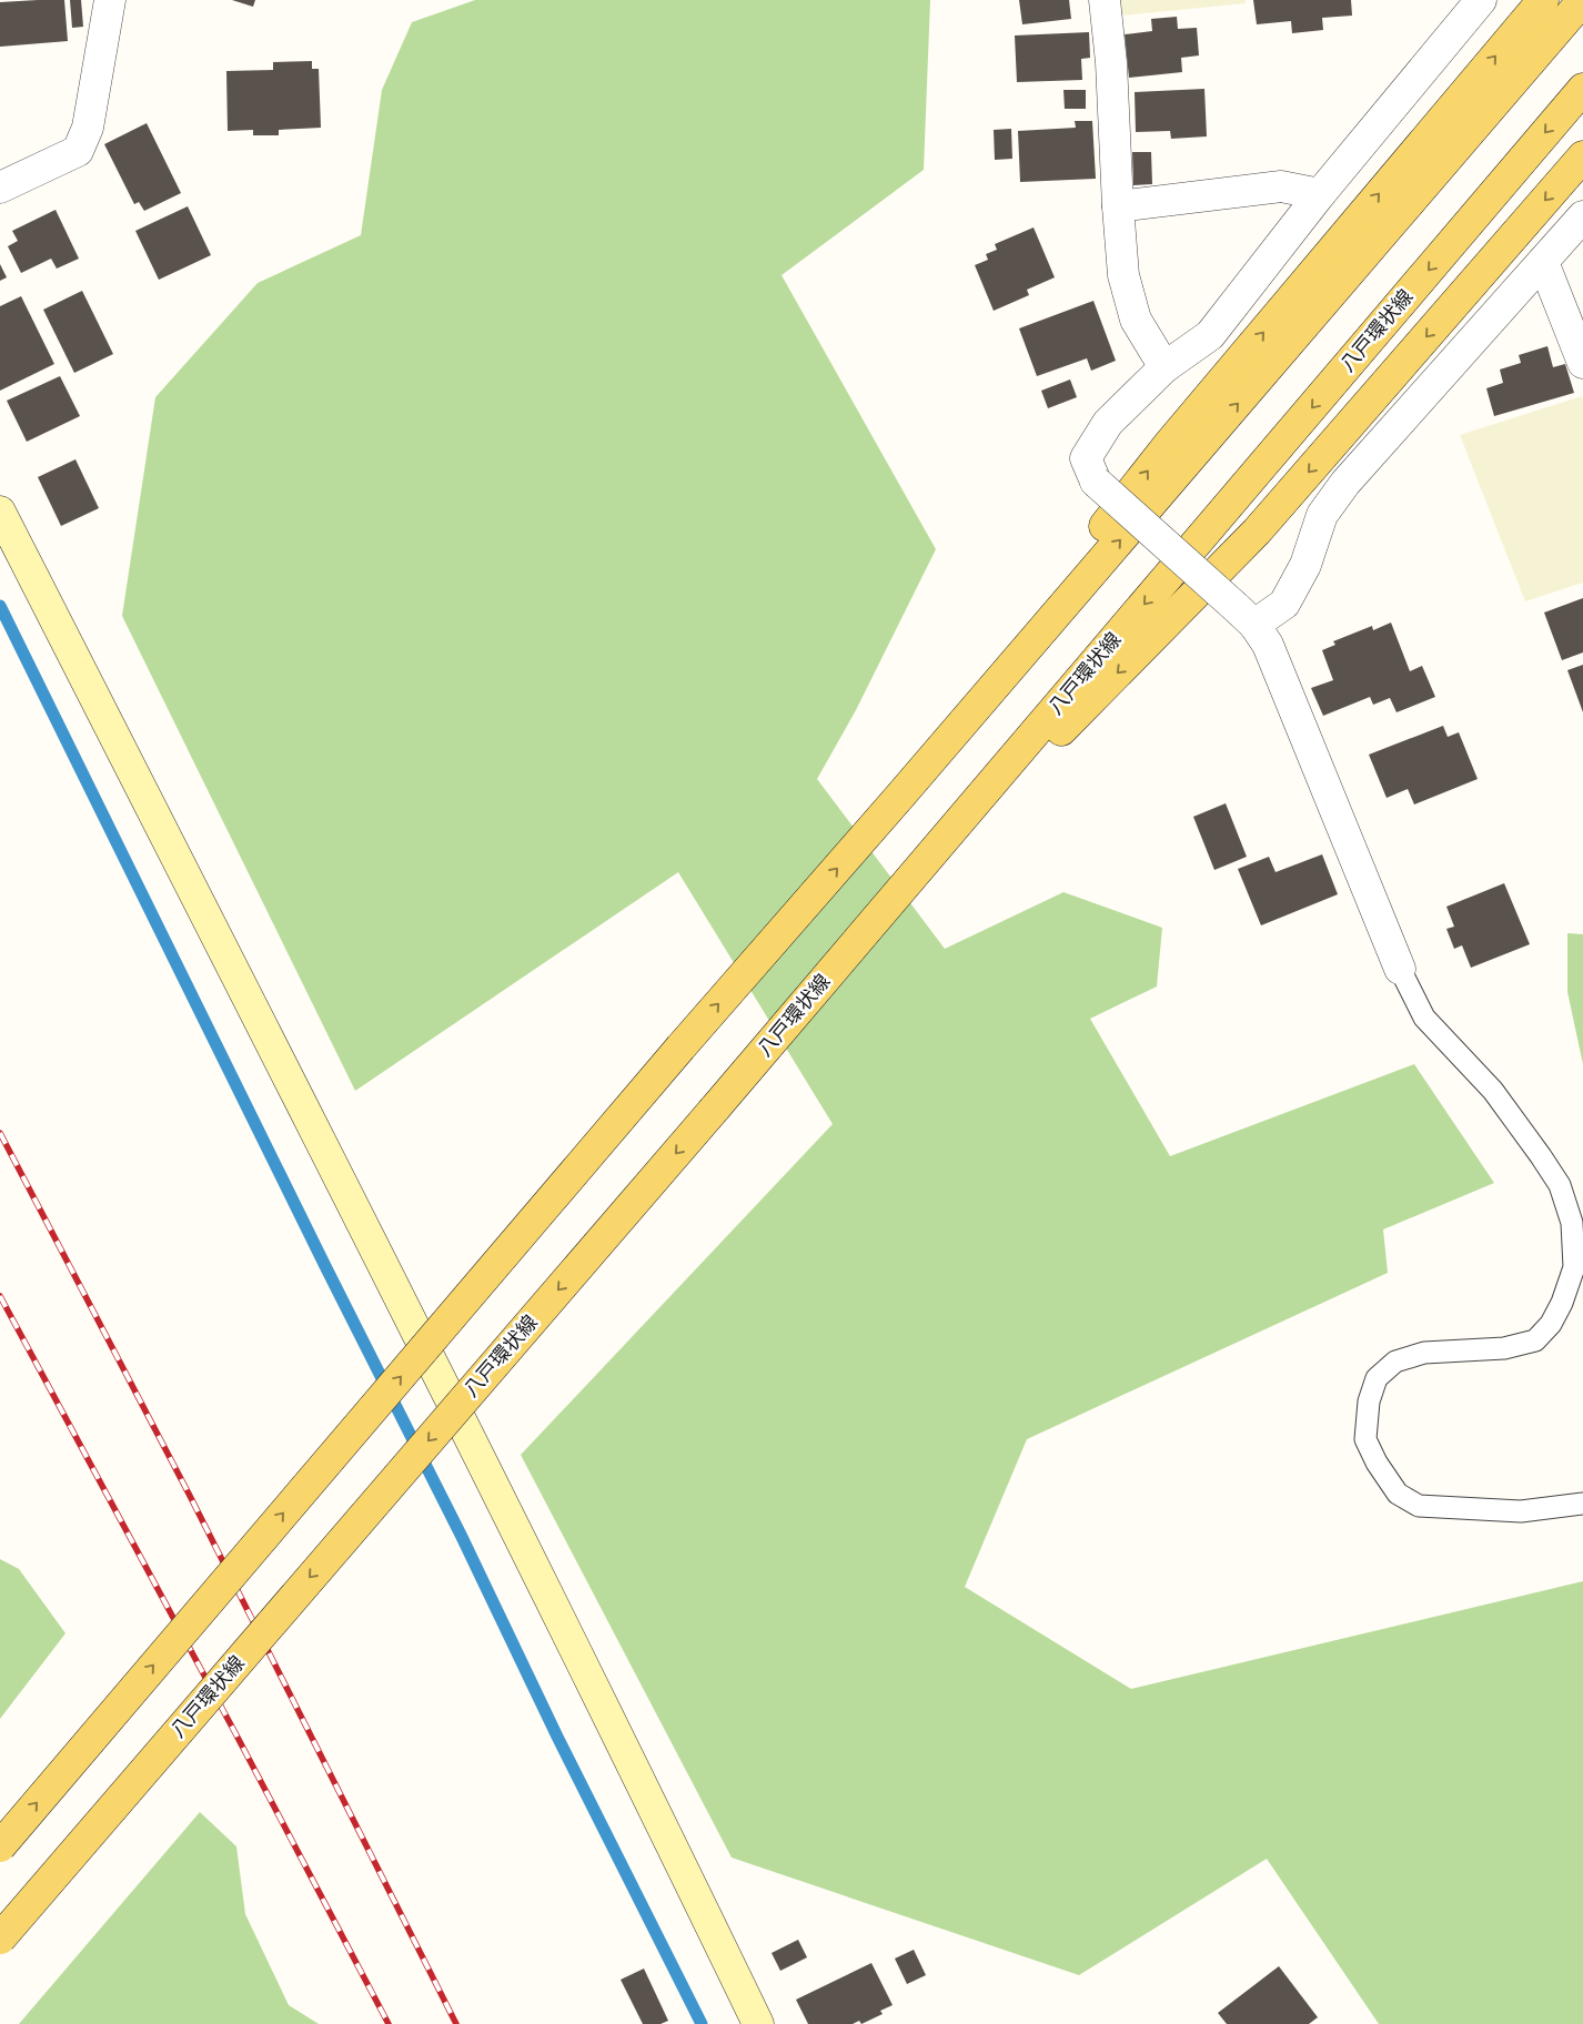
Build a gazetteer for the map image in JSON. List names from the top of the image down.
{
  "streets": {
    "main road": ["八戸環状線"]
  }
}
